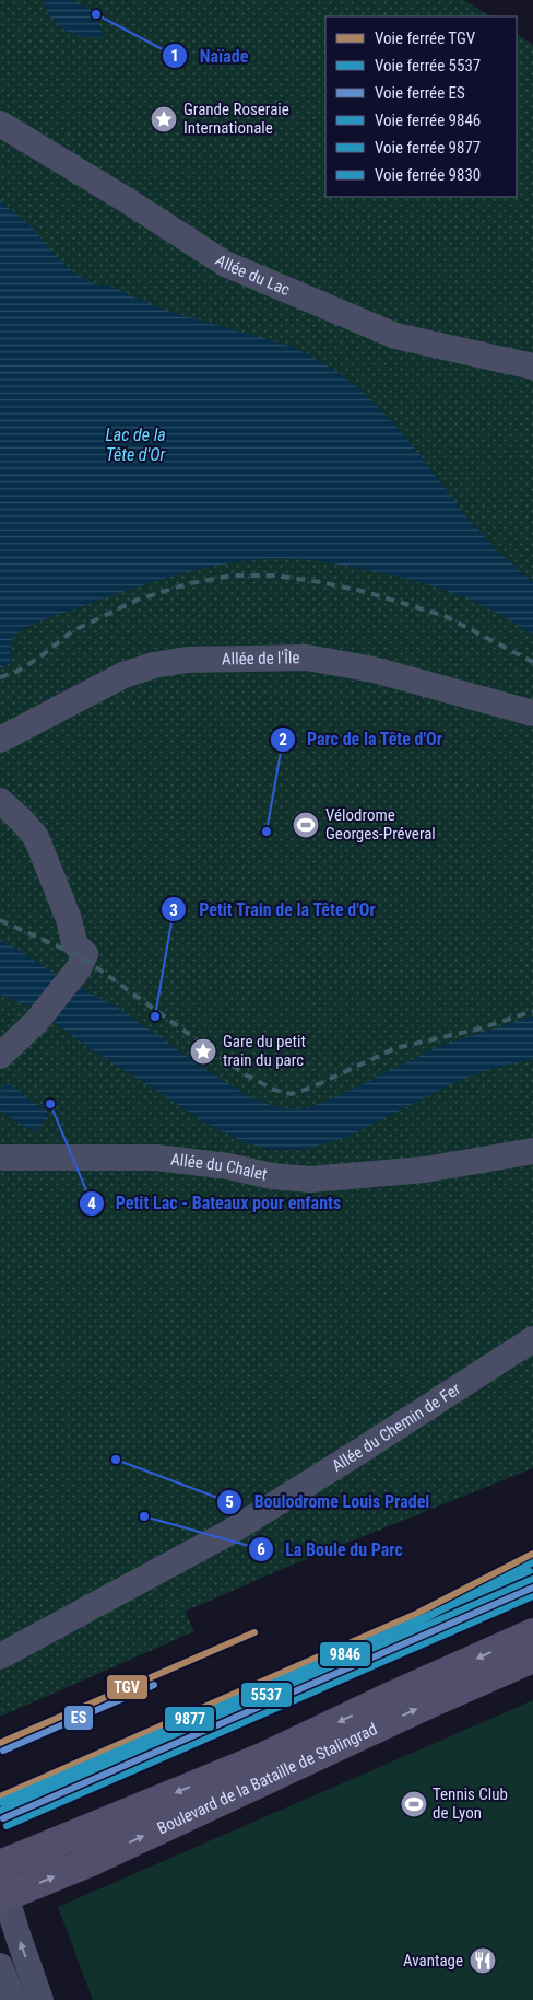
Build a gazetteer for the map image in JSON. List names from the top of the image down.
{
  "streets": {
    "main road": ["Boulevard de la Bataille de Stalingrad"],
    "street": [
      "Allée du Lac",
      "Allée de l'Île",
      "Allée du Chalet",
      "Allée du Chemin de Fer"
    ]
  },
  "water": ["Lac de la Tête d'Or"],
  "places": {
    "other": [
      "Naïade",
      "Parc de la Tête d'Or",
      "Petit Train de la Tête d'Or",
      "Petit Lac - Bateaux pour enfants",
      "Boulodrome Louis Pradel",
      "La Boule du Parc"
    ],
    "place": ["Grande Roseraie Internationale", "Gare du petit train du parc"],
    "sports": ["Vélodrome Georges-Préveral", "Tennis Club de Lyon"],
    "restaurant": ["Avantage"]
  },
  "lines": [
    "rail line TGV",
    "rail line 9846",
    "rail line 9877",
    "rail line 5537",
    "rail line ES",
    "rail line 9830"
  ],
  "legend": [
    "Voie ferrée TGV",
    "Voie ferrée 5537",
    "Voie ferrée ES",
    "Voie ferrée 9846",
    "Voie ferrée 9877",
    "Voie ferrée 9830"
  ]
}
